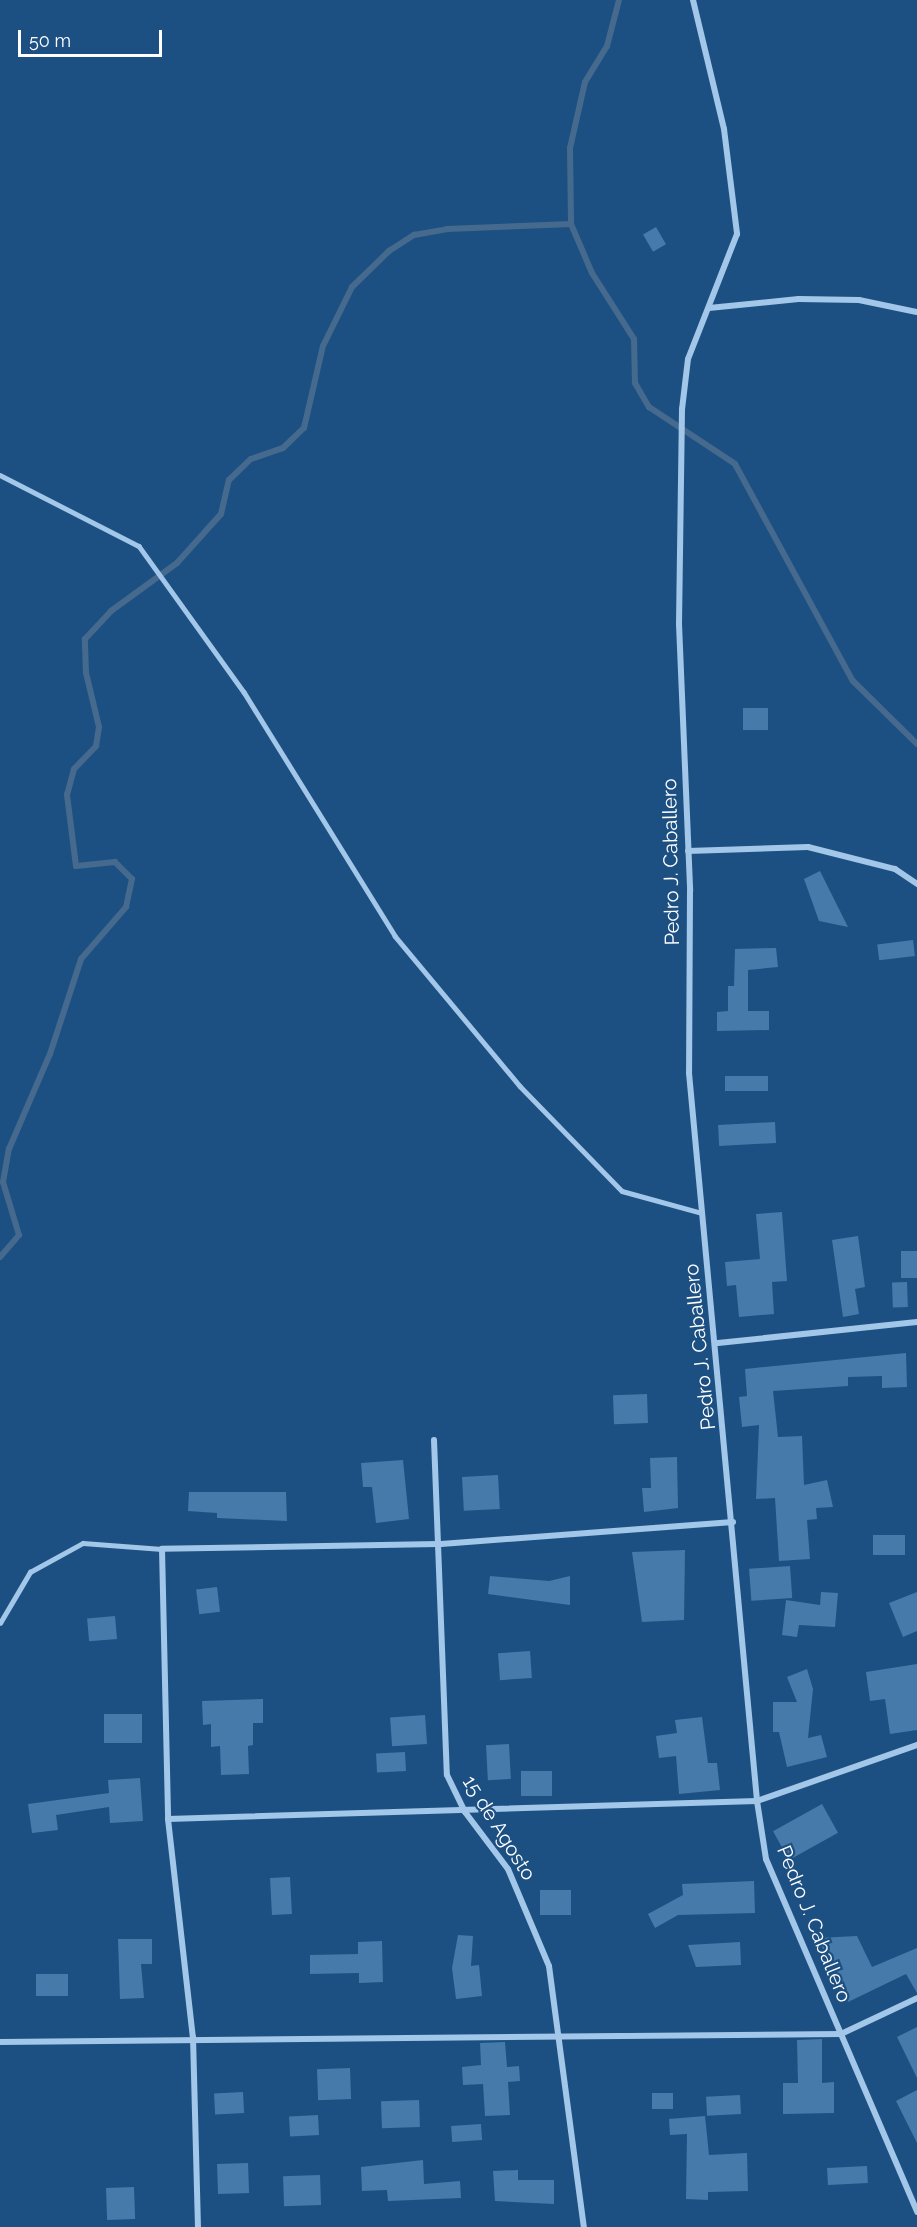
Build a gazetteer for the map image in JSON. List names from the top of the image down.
{
  "streets": {
    "street": ["Pedro J. Caballero", "15 de Agosto"]
  },
  "scale_bar": "50 m"
}
